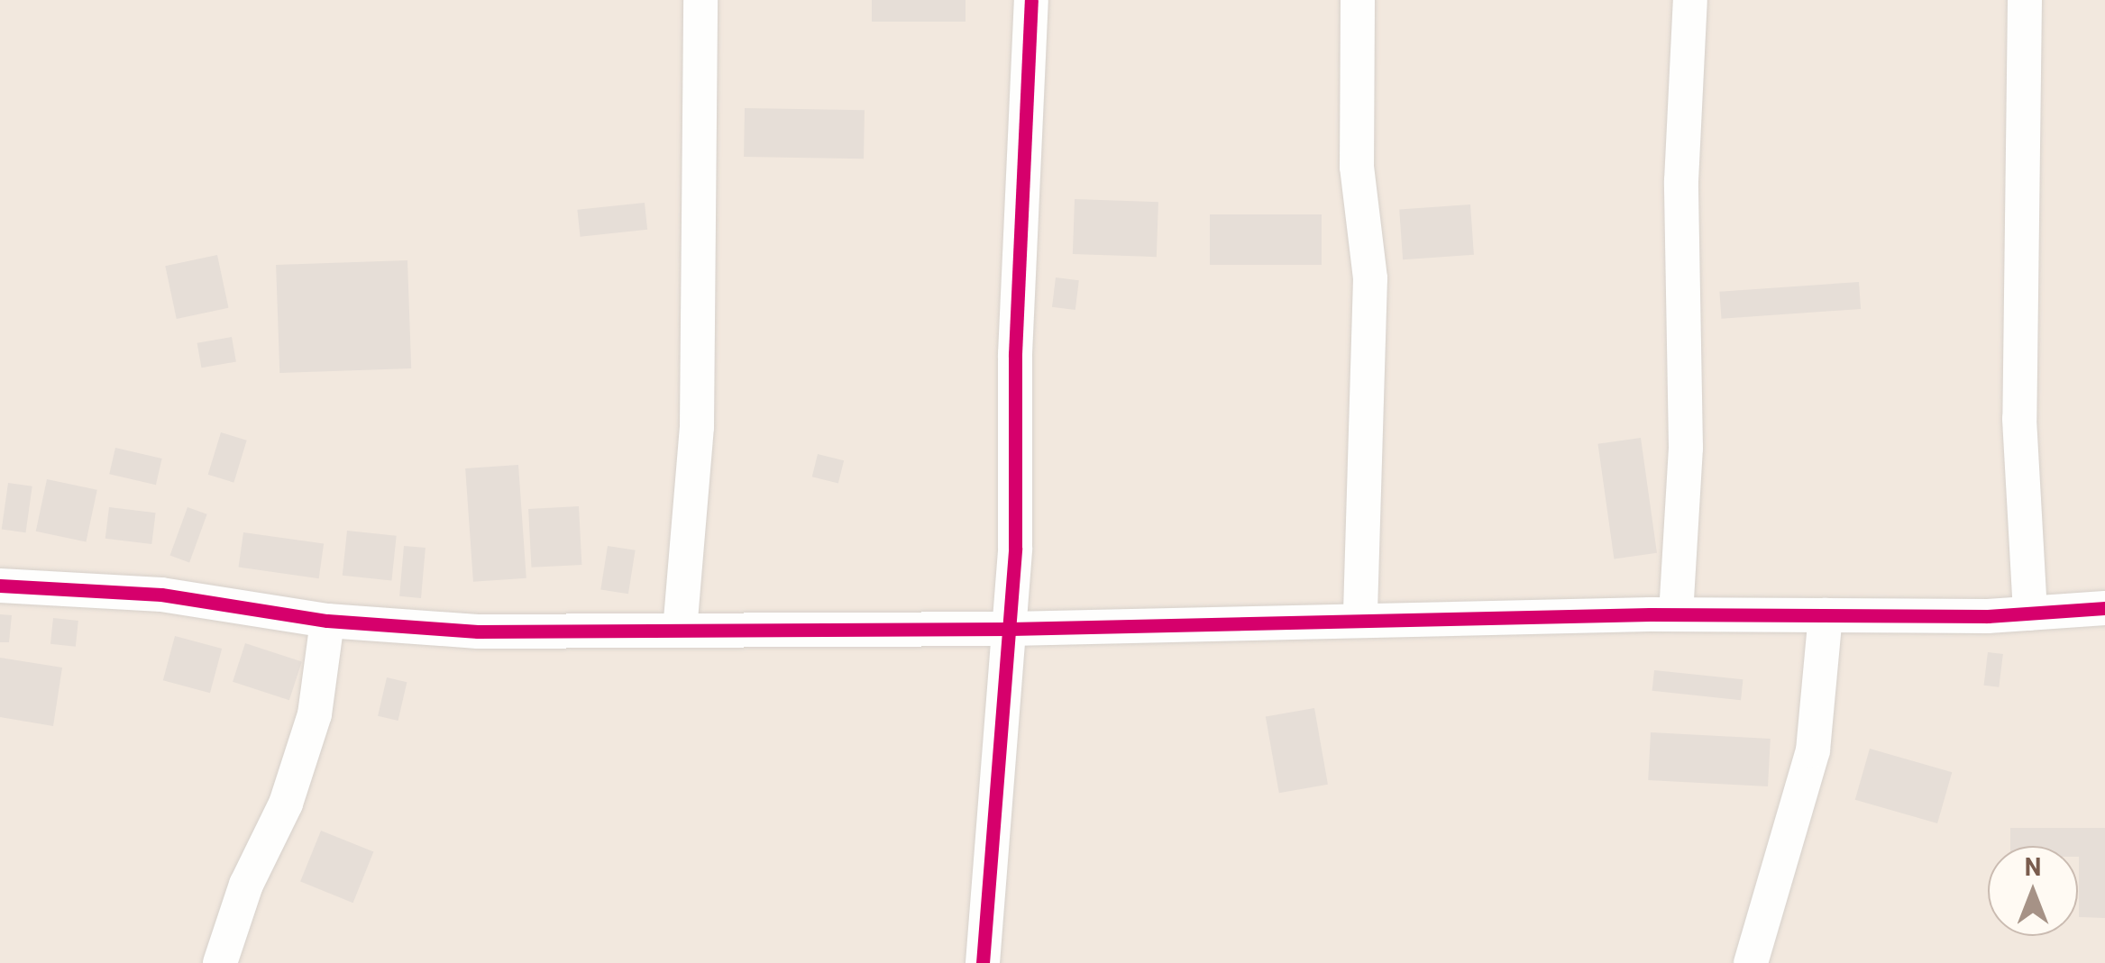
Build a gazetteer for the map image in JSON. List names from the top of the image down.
{
  "north": "top"
}
